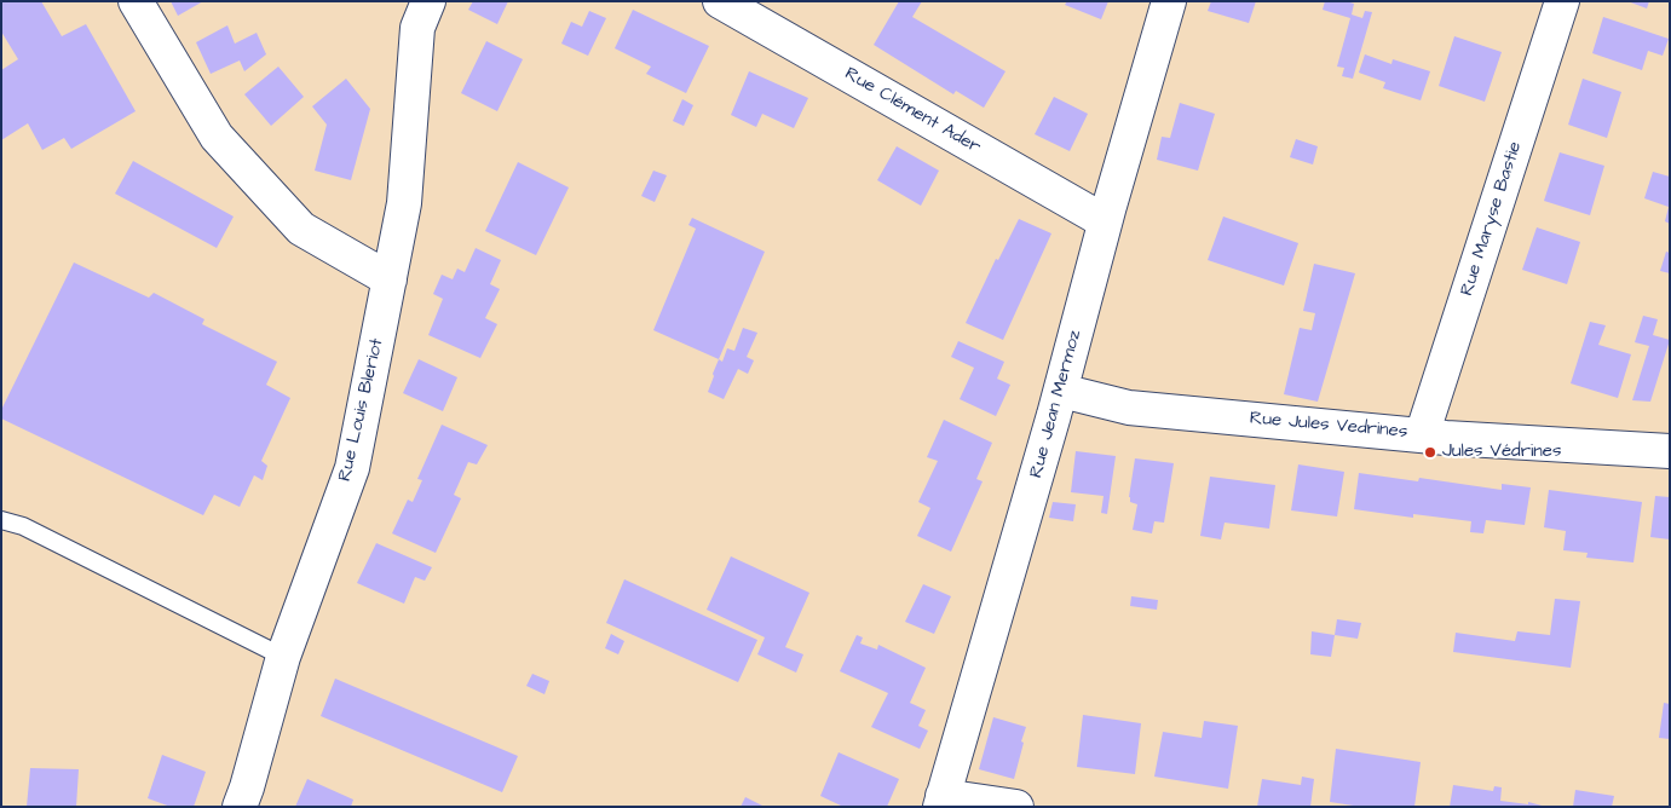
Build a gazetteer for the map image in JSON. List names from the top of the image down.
{
  "streets": {
    "street": [
      "Rue Clément Ader",
      "Rue Maryse Bastie",
      "Rue Jean Mermoz",
      "Rue Louis Bleriot",
      "Rue Jules Vedrines"
    ]
  },
  "crossings": [
    ["Rue Clément Ader", "Rue Jean Mermoz"],
    ["Rue Maryse Bastie", "Rue Jules Vedrines"],
    ["Rue Jean Mermoz", "Rue Jules Vedrines"]
  ],
  "places": ["Jules Védrines"]
}
